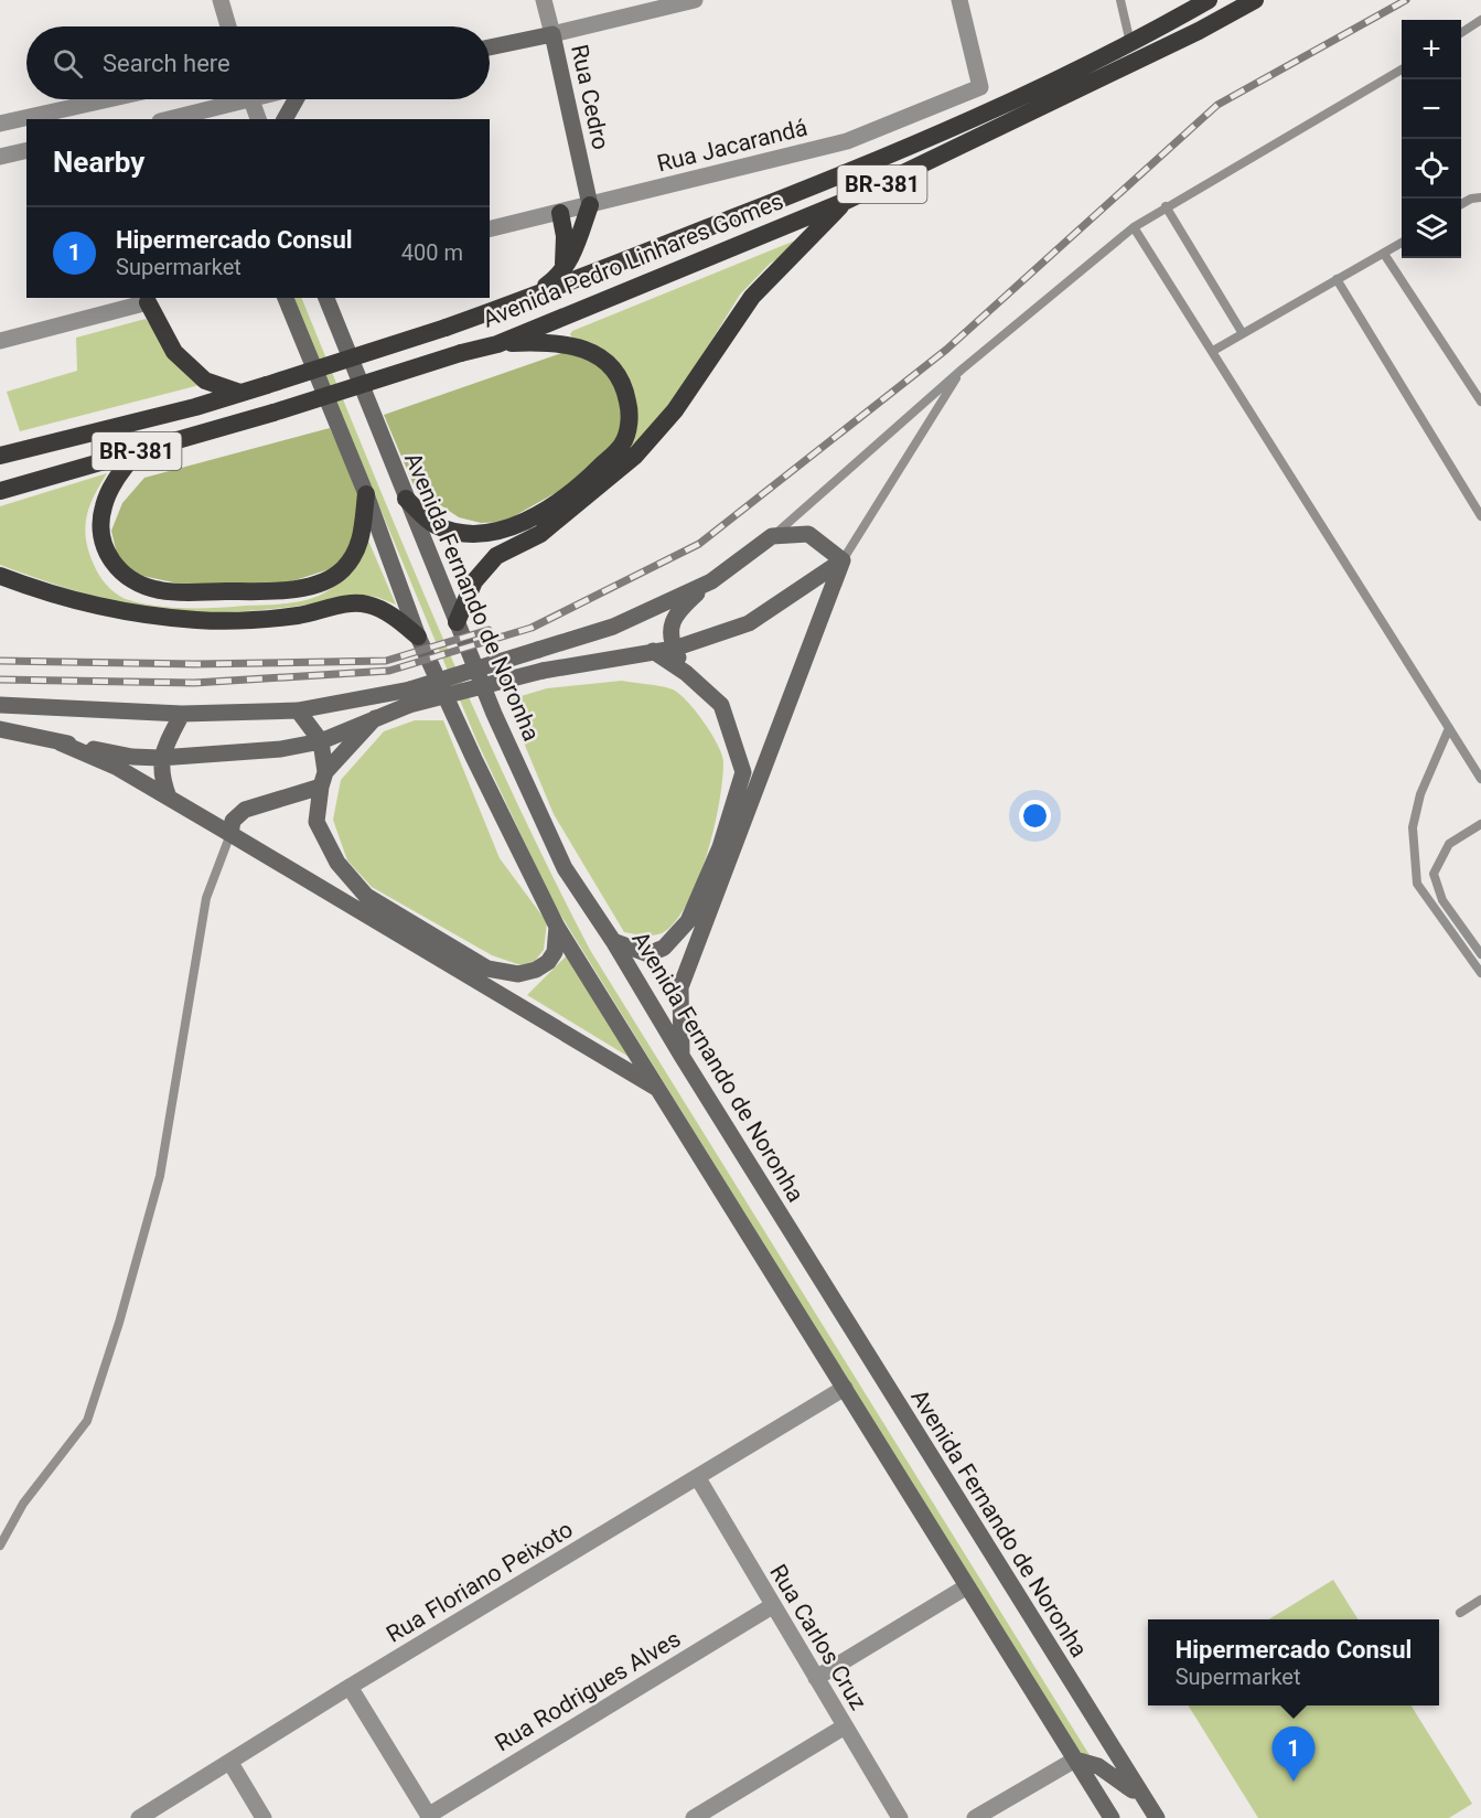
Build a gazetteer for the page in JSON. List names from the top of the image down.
{
  "streets": {
    "highway": ["BR-381", "Avenida Pedro Linhares Gomes"],
    "main road": ["Rua Cedro", "Avenida Fernando de Noronha"],
    "street": [
      "Rua Jacarandá",
      "Rua Floriano Peixoto",
      "Rua Carlos Cruz",
      "Rua Rodrigues Alves"
    ]
  },
  "crossings": [
    ["Rua Cedro", "Rua Jacarandá"],
    ["Rua Floriano Peixoto", "Rua Carlos Cruz"],
    ["Rua Carlos Cruz", "Rua Rodrigues Alves"]
  ],
  "page": {
    "map_buttons": ["+", "−"],
    "search": "Search here",
    "heading": "Nearby",
    "list": [
      {
        "mark": "1",
        "name": "Hipermercado Consul",
        "note": "Supermarket",
        "value": "400 m"
      }
    ],
    "popup": ["Hipermercado Consul", "Supermarket"],
    "pins": "1"
  }
}
